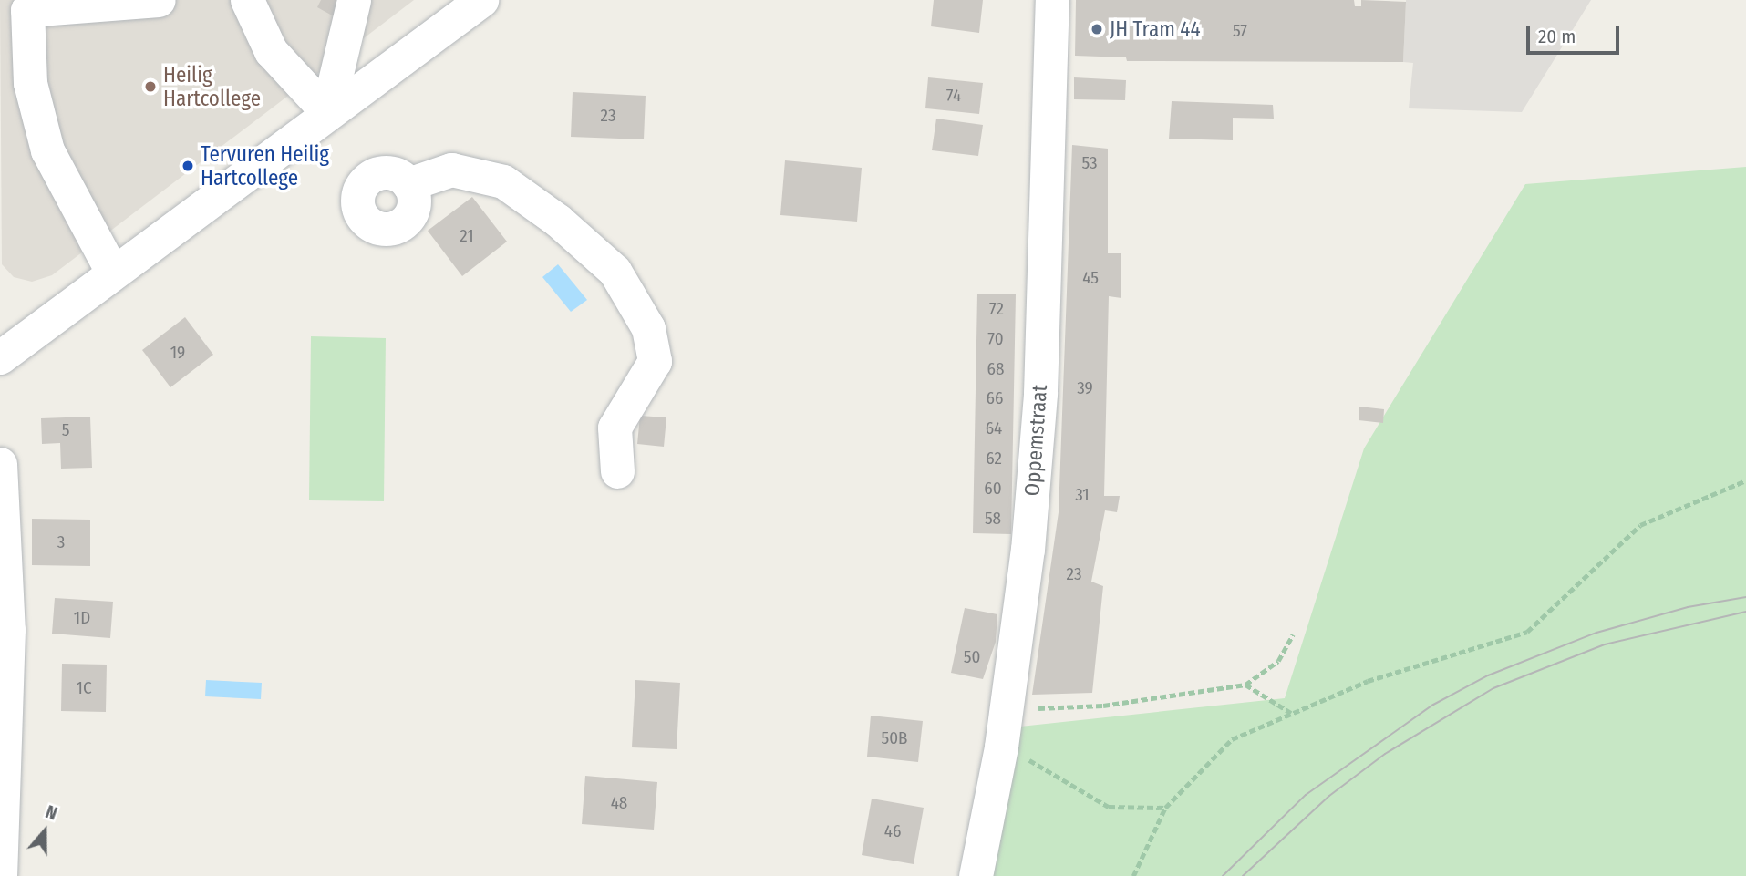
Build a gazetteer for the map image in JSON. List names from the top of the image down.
{
  "streets": {
    "street": ["Oppemstraat"]
  },
  "places": ["JH Tram 44", "Heilig Hartcollege", "Tervuren Heilig Hartcollege"],
  "house_numbers": [
    "57",
    "74",
    "23",
    "53",
    "21",
    "45",
    "72",
    "70",
    "19",
    "68",
    "39",
    "66",
    "64",
    "5",
    "62",
    "60",
    "31",
    "58",
    "3",
    "23",
    "1D",
    "50",
    "1C",
    "50B",
    "48",
    "46"
  ],
  "scale_bar": "20 m",
  "north": "top"
}
